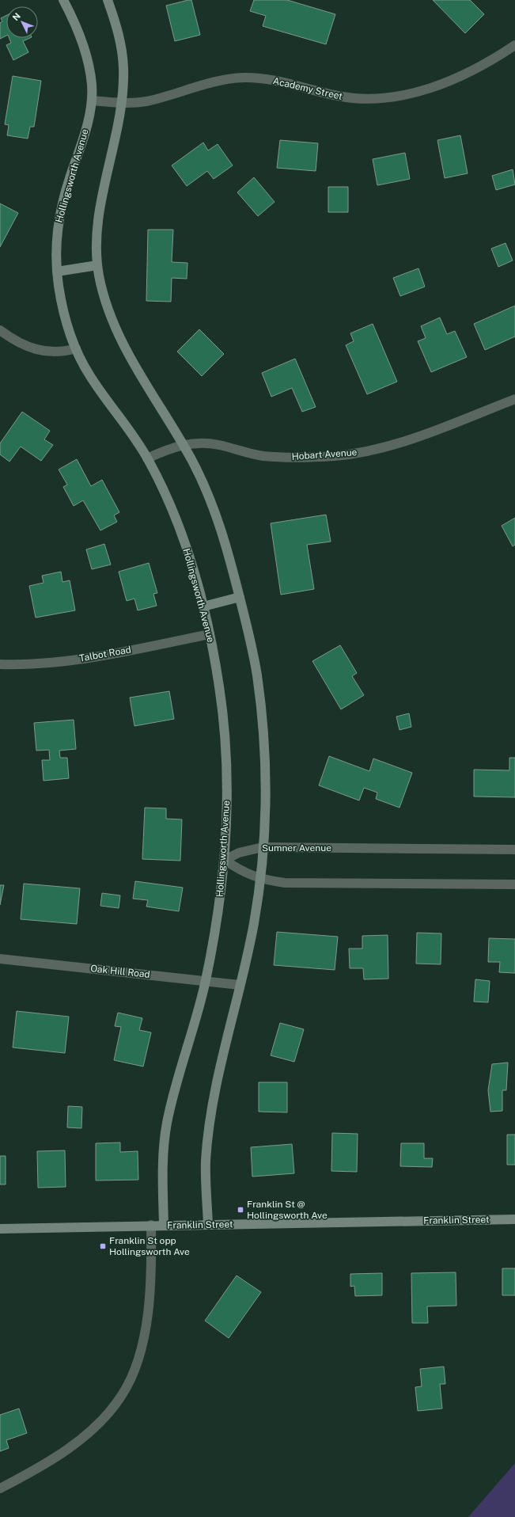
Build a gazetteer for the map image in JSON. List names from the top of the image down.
{
  "streets": {
    "street": [
      "Academy Street",
      "Hollingsworth Avenue",
      "Hobart Avenue",
      "Talbot Road",
      "Sumner Avenue",
      "Oak Hill Road",
      "Franklin Street"
    ]
  },
  "crossings": [
    ["Academy Street", "Hollingsworth Avenue"],
    ["Hollingsworth Avenue", "Hobart Avenue"],
    ["Hollingsworth Avenue", "Talbot Road"],
    ["Hollingsworth Avenue", "Sumner Avenue"],
    ["Hollingsworth Avenue", "Oak Hill Road"],
    ["Hollingsworth Avenue", "Franklin Street"]
  ],
  "places": {
    "transit": ["Franklin St @ Hollingsworth Ave", "Franklin St opp Hollingsworth Ave"]
  },
  "north": "top left"
}
